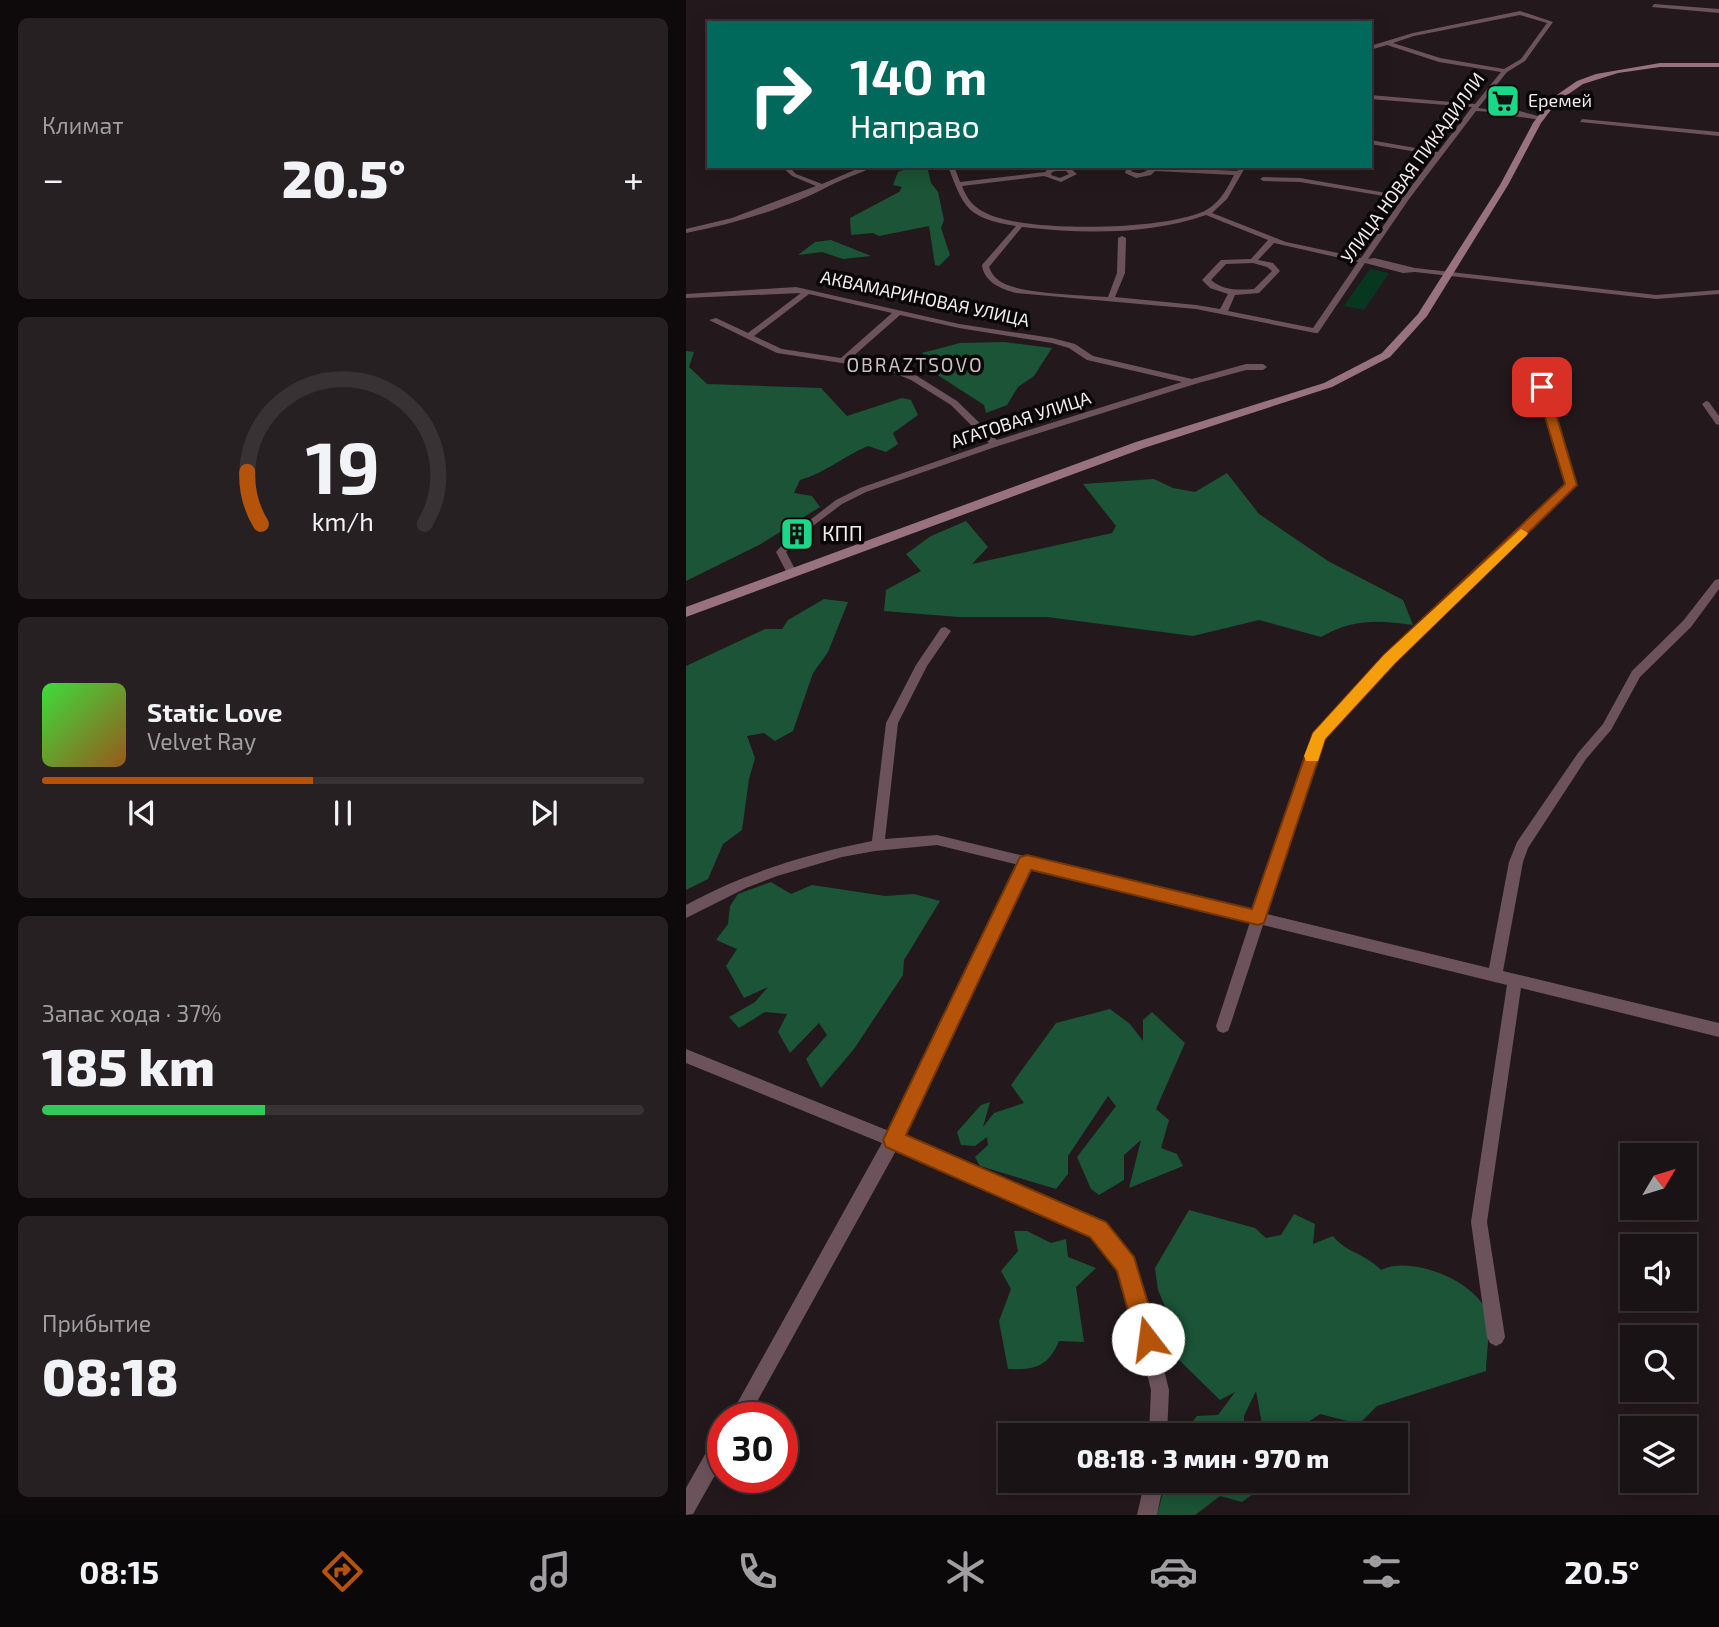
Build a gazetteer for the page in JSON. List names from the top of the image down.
{
  "streets": {
    "street": ["УЛИЦА НОВАЯ ПИКАДИЛЛИ", "АКВАМАРИНОВАЯ УЛИЦА", "АГАТОВАЯ УЛИЦА"]
  },
  "crossings": [
    ["АКВАМАРИНОВАЯ УЛИЦА", "АГАТОВАЯ УЛИЦА"]
  ],
  "districts": ["OBRAZTSOVO"],
  "places": {
    "supermarket": ["Еремей"],
    "building": ["КПП"]
  },
  "north": "top right",
  "page": {
    "tile": [
      "Климат",
      ["Запас хода · 37%", "185 km"],
      ["Прибытие", "08:18"]
    ],
    "turn": ["140 m", "Направо"],
    "heat": ["−", "20.5°", "+"],
    "song": ["Static Love", "Velvet Ray"],
    "limit": "30",
    "trip": "08:18 · 3 мин · 970 m",
    "tabs": ["08:15", "20.5°"],
    "gauge": ["19", "km/h"]
  }
}
